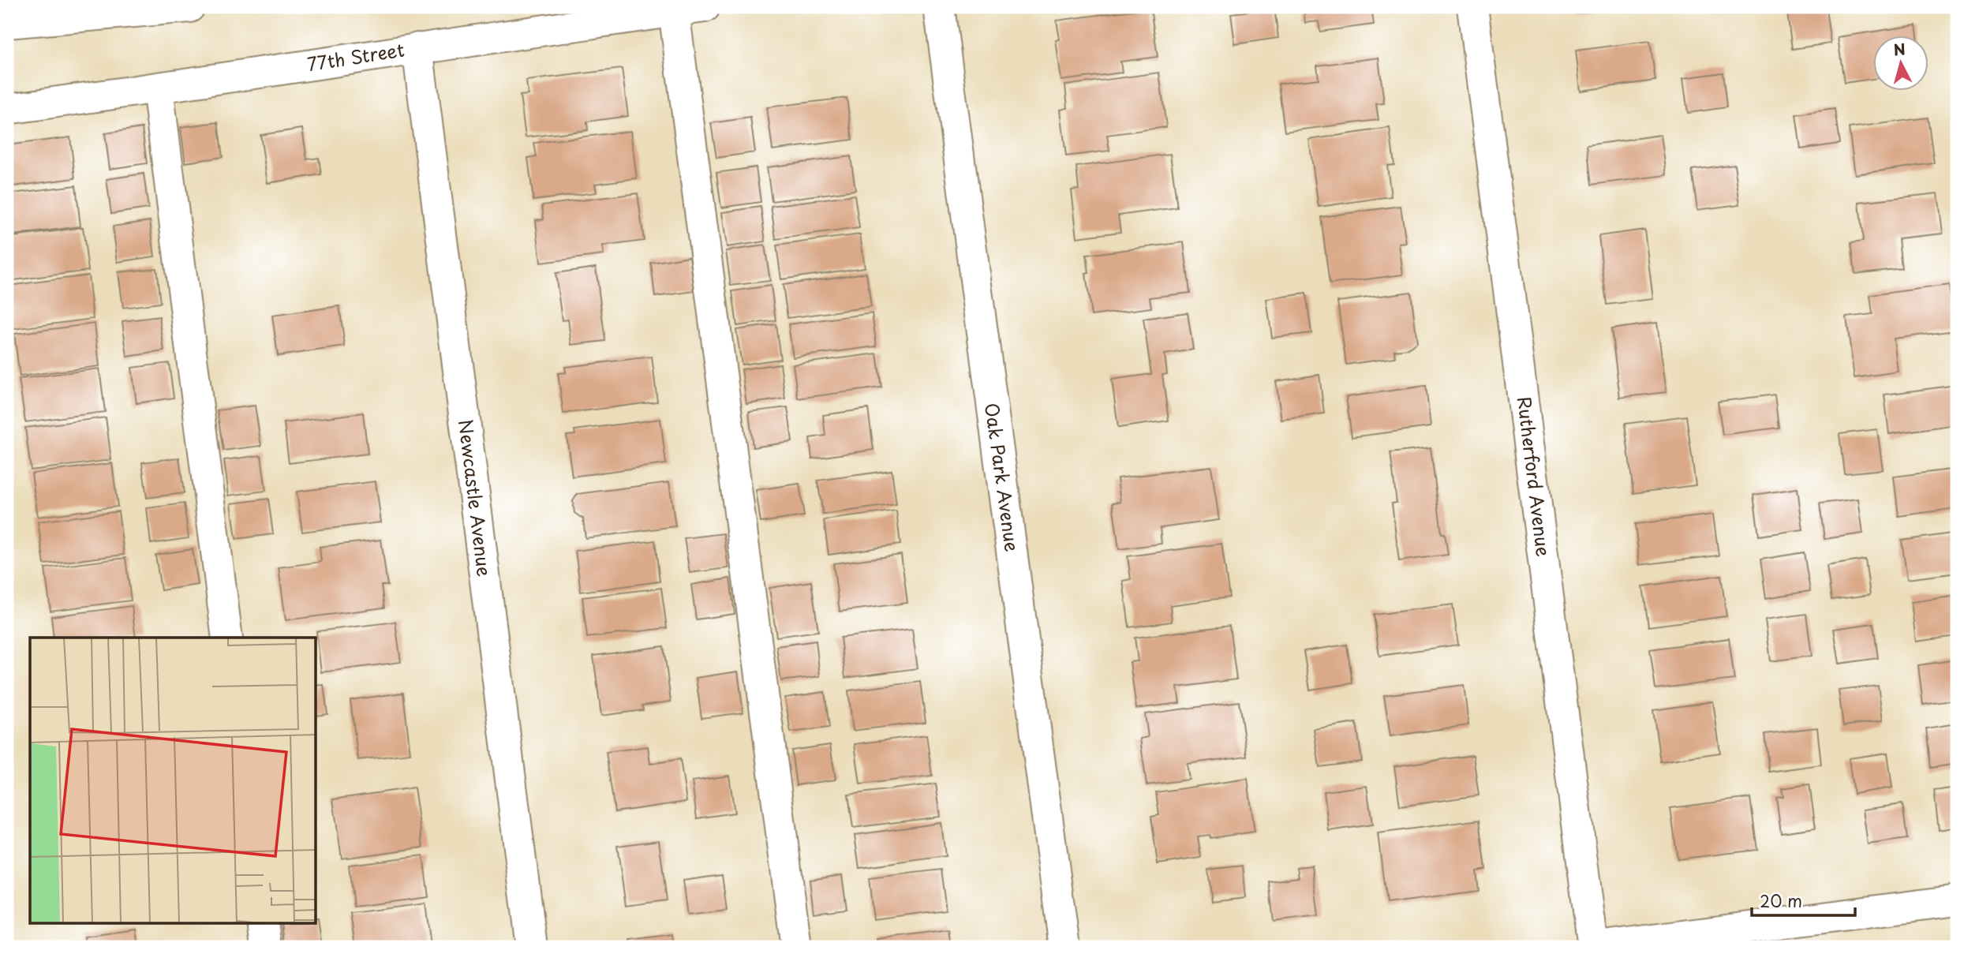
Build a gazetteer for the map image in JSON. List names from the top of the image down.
{
  "streets": {
    "street": [
      "77th Street",
      "Rutherford Avenue",
      "Oak Park Avenue",
      "Newcastle Avenue"
    ]
  },
  "crossings": [
    ["77th Street", "Newcastle Avenue"]
  ],
  "scale_bar": "20 m",
  "north": "top"
}
